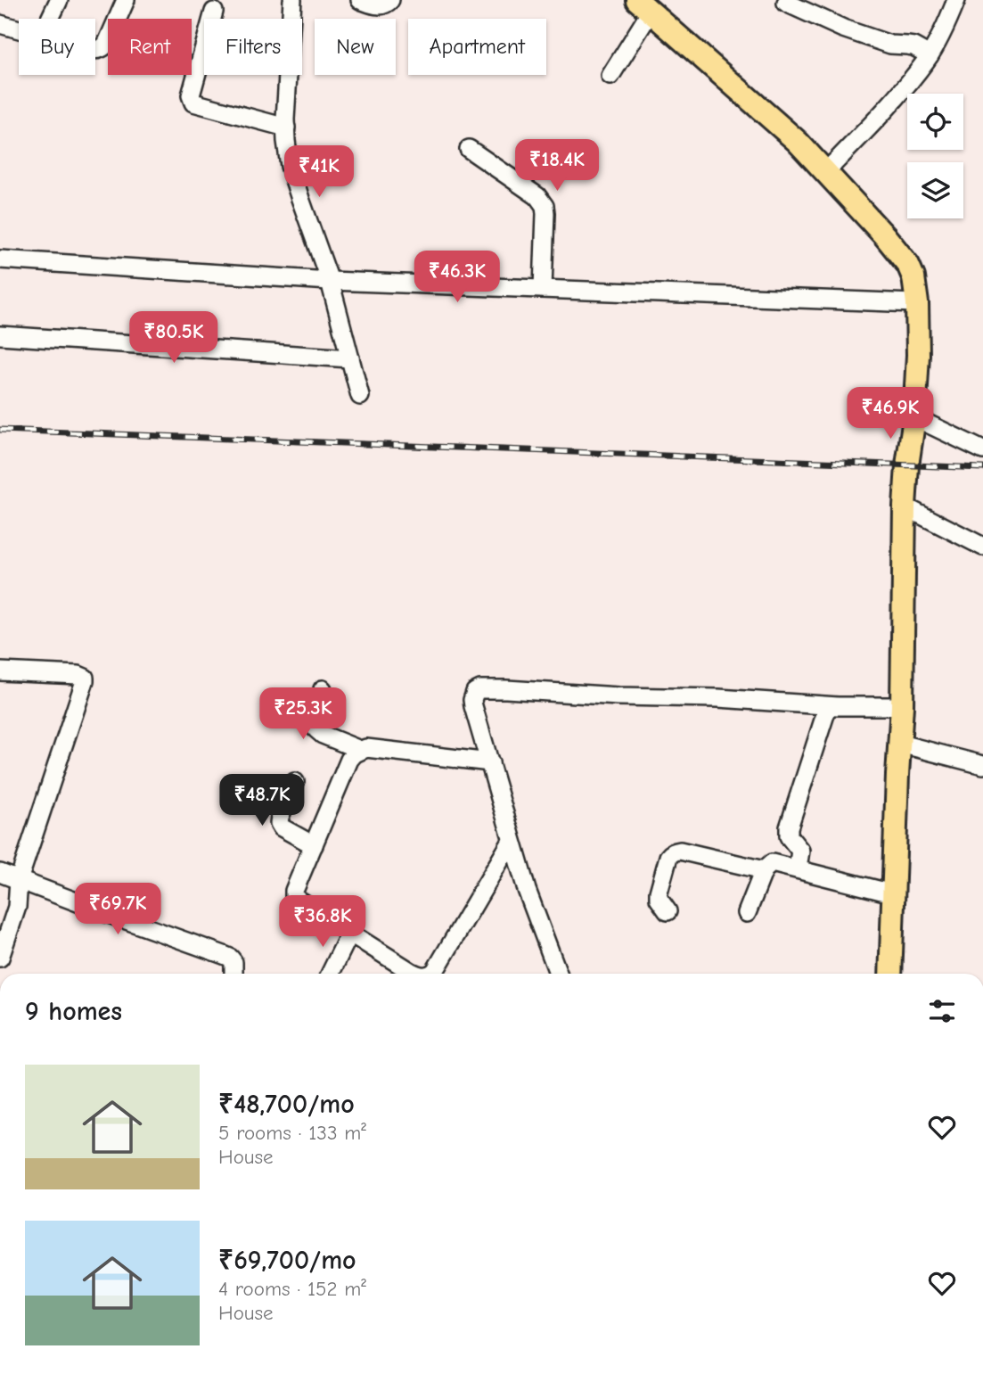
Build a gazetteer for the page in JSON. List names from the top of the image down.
{
  "page": {
    "chip": [
      "Buy",
      "Rent",
      "Filters",
      "New",
      "Apartment"
    ],
    "price": [
      "₹18.4K",
      "₹41K",
      "₹46.3K",
      "₹80.5K",
      "₹46.9K",
      "₹25.3K",
      "₹48.7K",
      "₹69.7K",
      "₹36.8K"
    ],
    "heading": "9 homes",
    "list": [
      {
        "name": "₹48,700/mo",
        "note": "5 rooms · 133 m² · House"
      },
      {
        "name": "₹69,700/mo",
        "note": "4 rooms · 152 m² · House"
      }
    ]
  }
}
